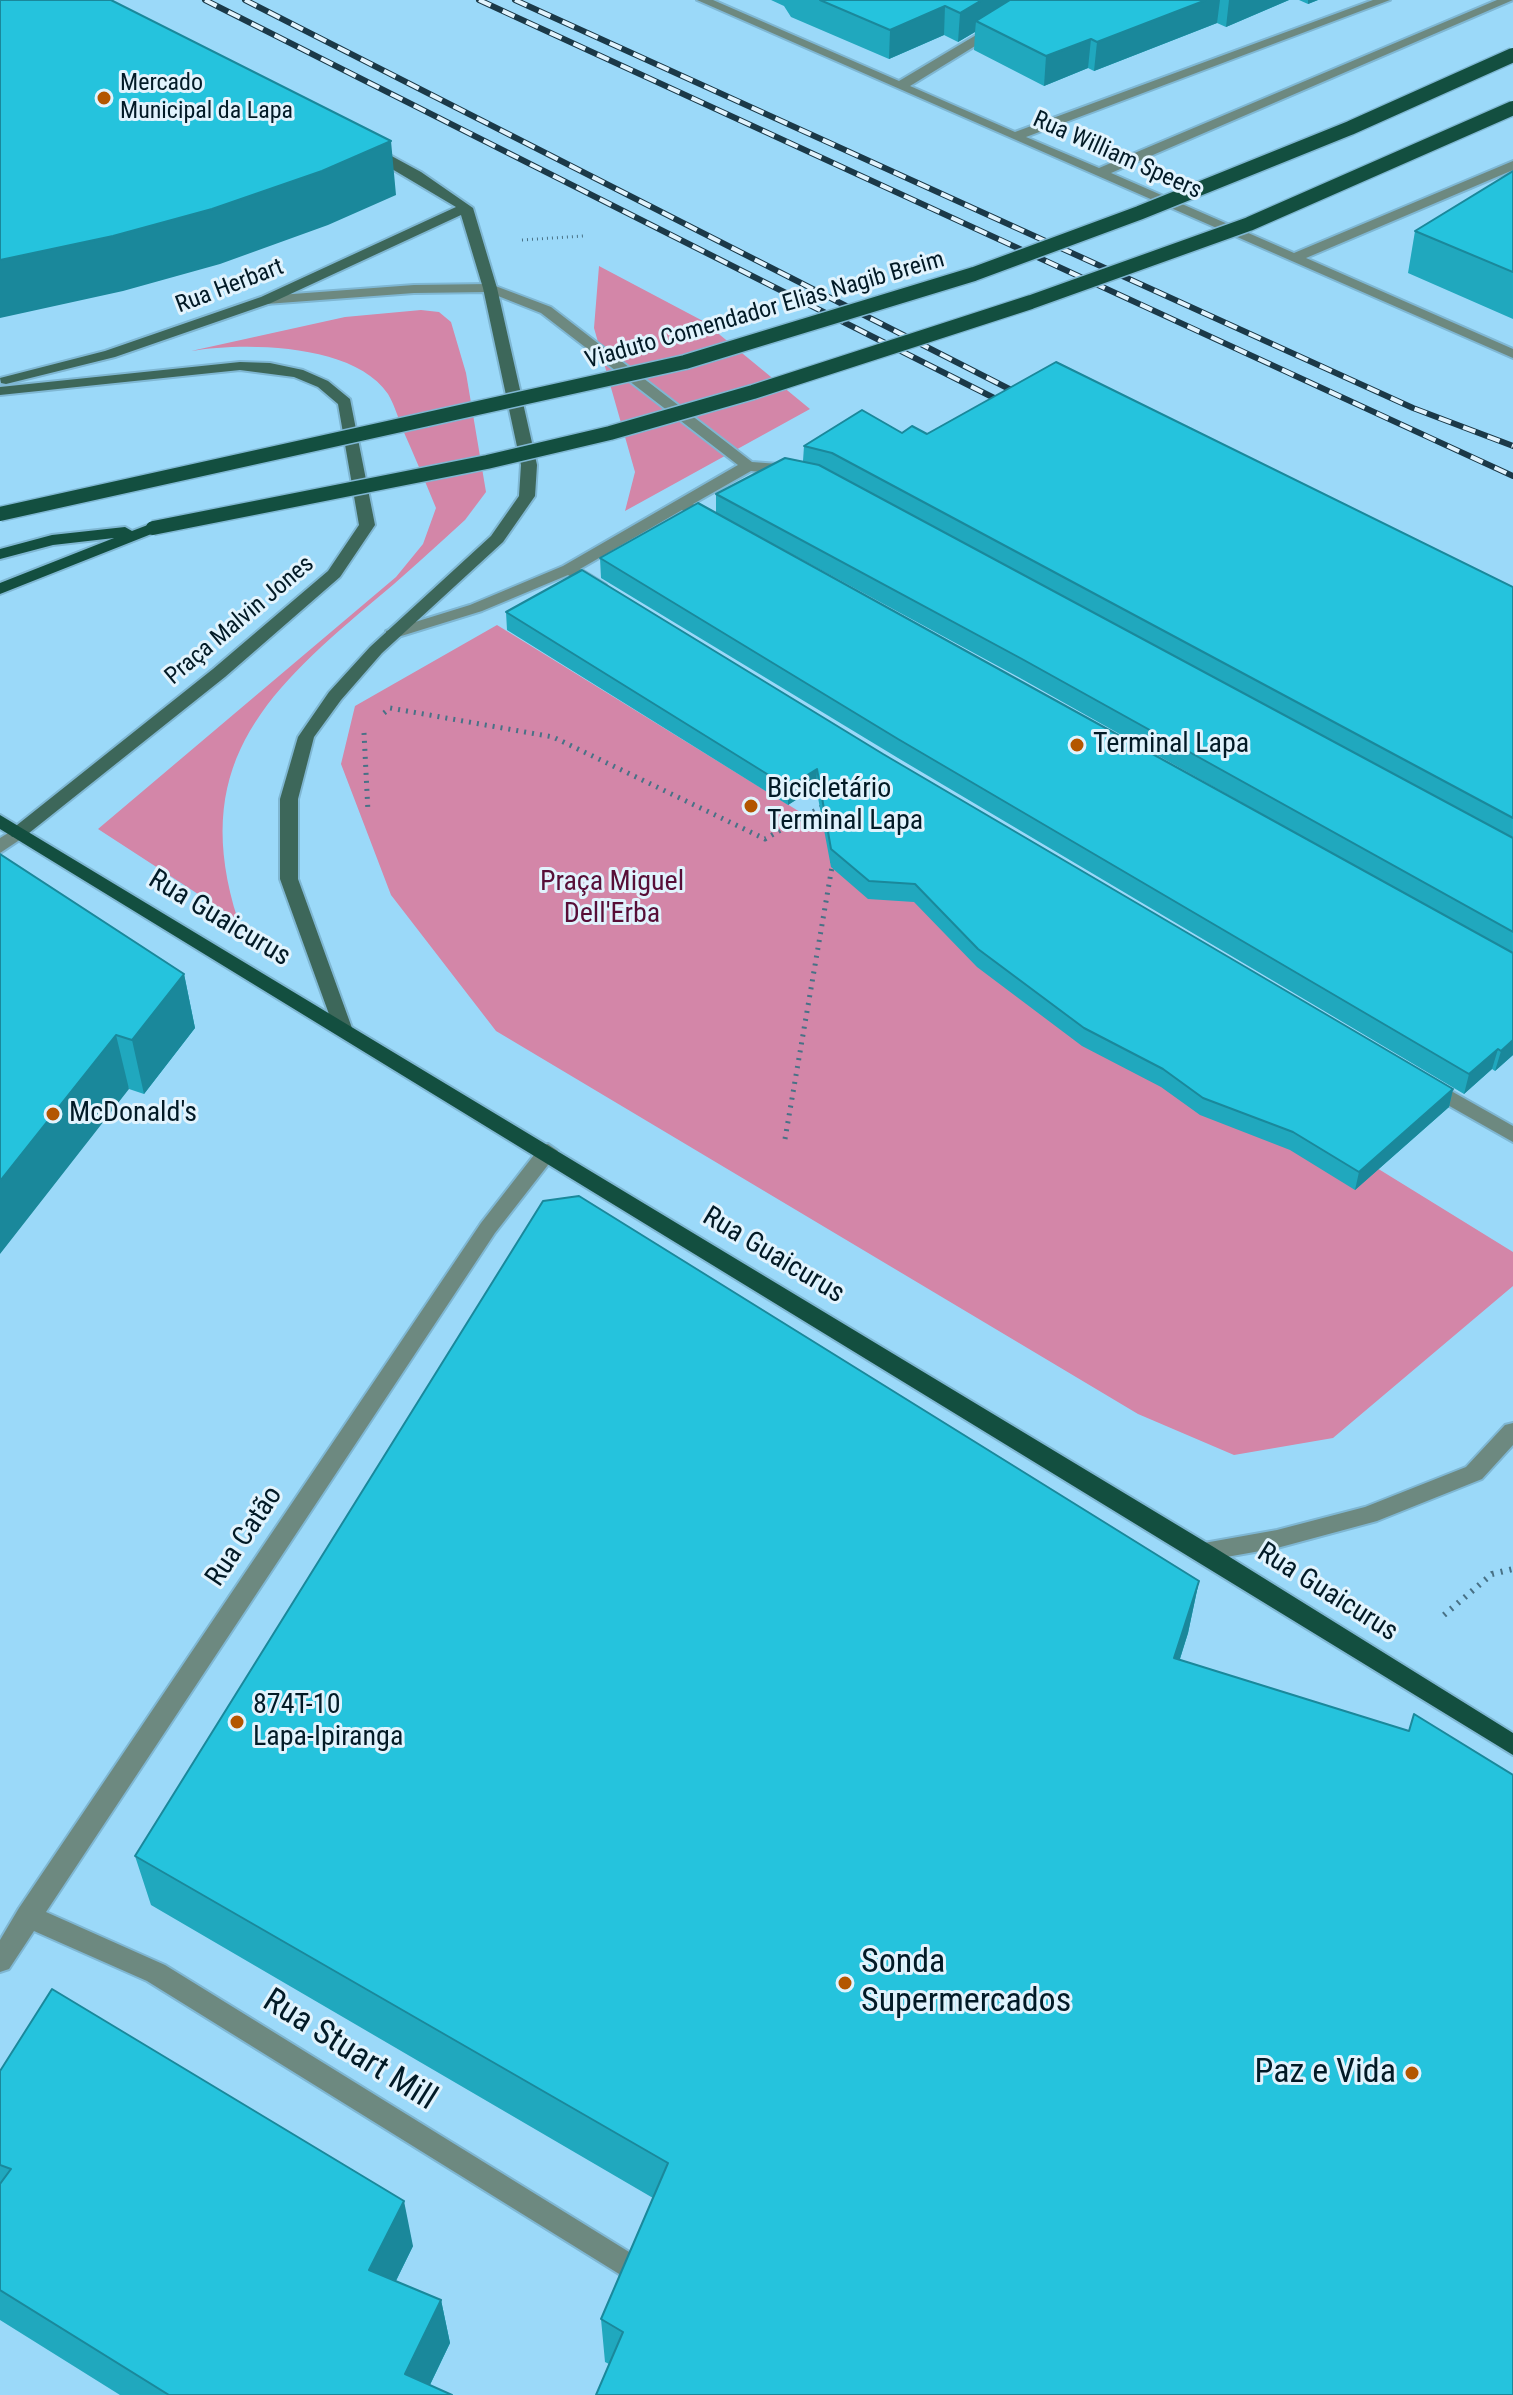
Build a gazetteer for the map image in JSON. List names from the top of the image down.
{
  "streets": {
    "main road": ["Viaduto Comendador Elias Nagib Breim", "Rua Guaicurus"],
    "street": [
      "Rua William Speers",
      "Rua Herbart",
      "Praça Malvin Jones",
      "Rua Catão",
      "Rua Stuart Mill"
    ]
  },
  "crossings": [
    ["Praça Malvin Jones", "Rua Guaicurus"],
    ["Rua Guaicurus", "Rua Catão"],
    ["Rua Catão", "Rua Stuart Mill"]
  ],
  "parks": ["Praça Miguel Dell'Erba"],
  "places": [
    "Mercado Municipal da Lapa",
    "Terminal Lapa",
    "Bicicletário Terminal Lapa",
    "McDonald's",
    "874T-10 Lapa-Ipiranga",
    "Sonda Supermercados",
    "Paz e Vida"
  ]
}
